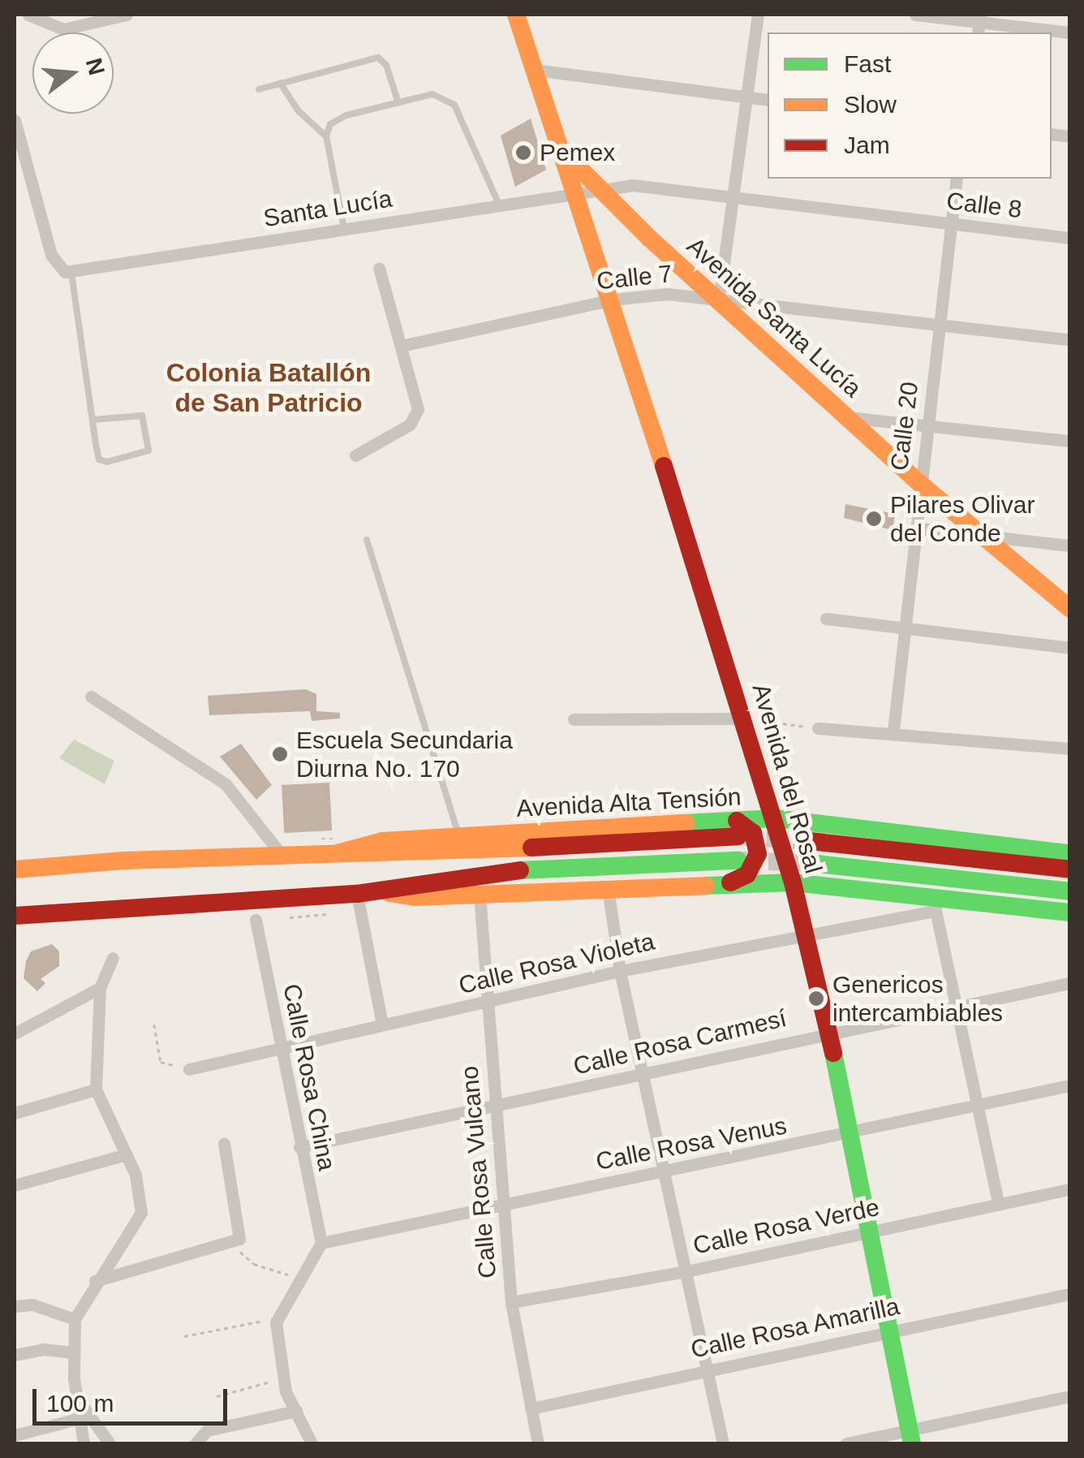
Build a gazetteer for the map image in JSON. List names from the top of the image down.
{
  "streets": {
    "street": [
      "Calle 8",
      "Santa Lucía",
      "Calle 7",
      "Avenida Santa Lucía",
      "Calle 20",
      "Avenida del Rosal",
      "Avenida Alta Tensión",
      "Calle Rosa Violeta",
      "Calle Rosa Carmesí",
      "Calle Rosa China",
      "Calle Rosa Venus",
      "Calle Rosa Vulcano",
      "Calle Rosa Verde",
      "Calle Rosa Amarilla"
    ]
  },
  "crossings": [
    ["Calle 8", "Santa Lucía"],
    ["Calle 8", "Avenida Santa Lucía"],
    ["Calle 8", "Calle 20"],
    ["Santa Lucía", "Avenida Santa Lucía"],
    ["Santa Lucía", "Avenida del Rosal"],
    ["Calle 7", "Avenida Santa Lucía"],
    ["Calle 7", "Calle 20"],
    ["Calle 7", "Avenida del Rosal"],
    ["Avenida Santa Lucía", "Calle 20"],
    ["Avenida Santa Lucía", "Avenida del Rosal"],
    ["Avenida del Rosal", "Avenida Alta Tensión"],
    ["Avenida del Rosal", "Calle Rosa Violeta"],
    ["Avenida del Rosal", "Calle Rosa Carmesí"],
    ["Avenida del Rosal", "Calle Rosa Venus"],
    ["Avenida del Rosal", "Calle Rosa Verde"],
    ["Avenida del Rosal", "Calle Rosa Amarilla"],
    ["Calle Rosa Violeta", "Calle Rosa China"],
    ["Calle Rosa Violeta", "Calle Rosa Vulcano"],
    ["Calle Rosa Carmesí", "Calle Rosa China"],
    ["Calle Rosa Carmesí", "Calle Rosa Vulcano"],
    ["Calle Rosa China", "Calle Rosa Venus"],
    ["Calle Rosa Venus", "Calle Rosa Vulcano"],
    ["Calle Rosa Vulcano", "Calle Rosa Verde"],
    ["Calle Rosa Vulcano", "Calle Rosa Amarilla"]
  ],
  "districts": ["Colonia Batallón de San Patricio"],
  "places": [
    "Pemex",
    "Pilares Olivar del Conde",
    "Escuela Secundaria Diurna No. 170",
    "Genericos intercambiables"
  ],
  "legend": ["Fast", "Slow", "Jam"],
  "scale_bar": "100 m",
  "north": "right"
}
